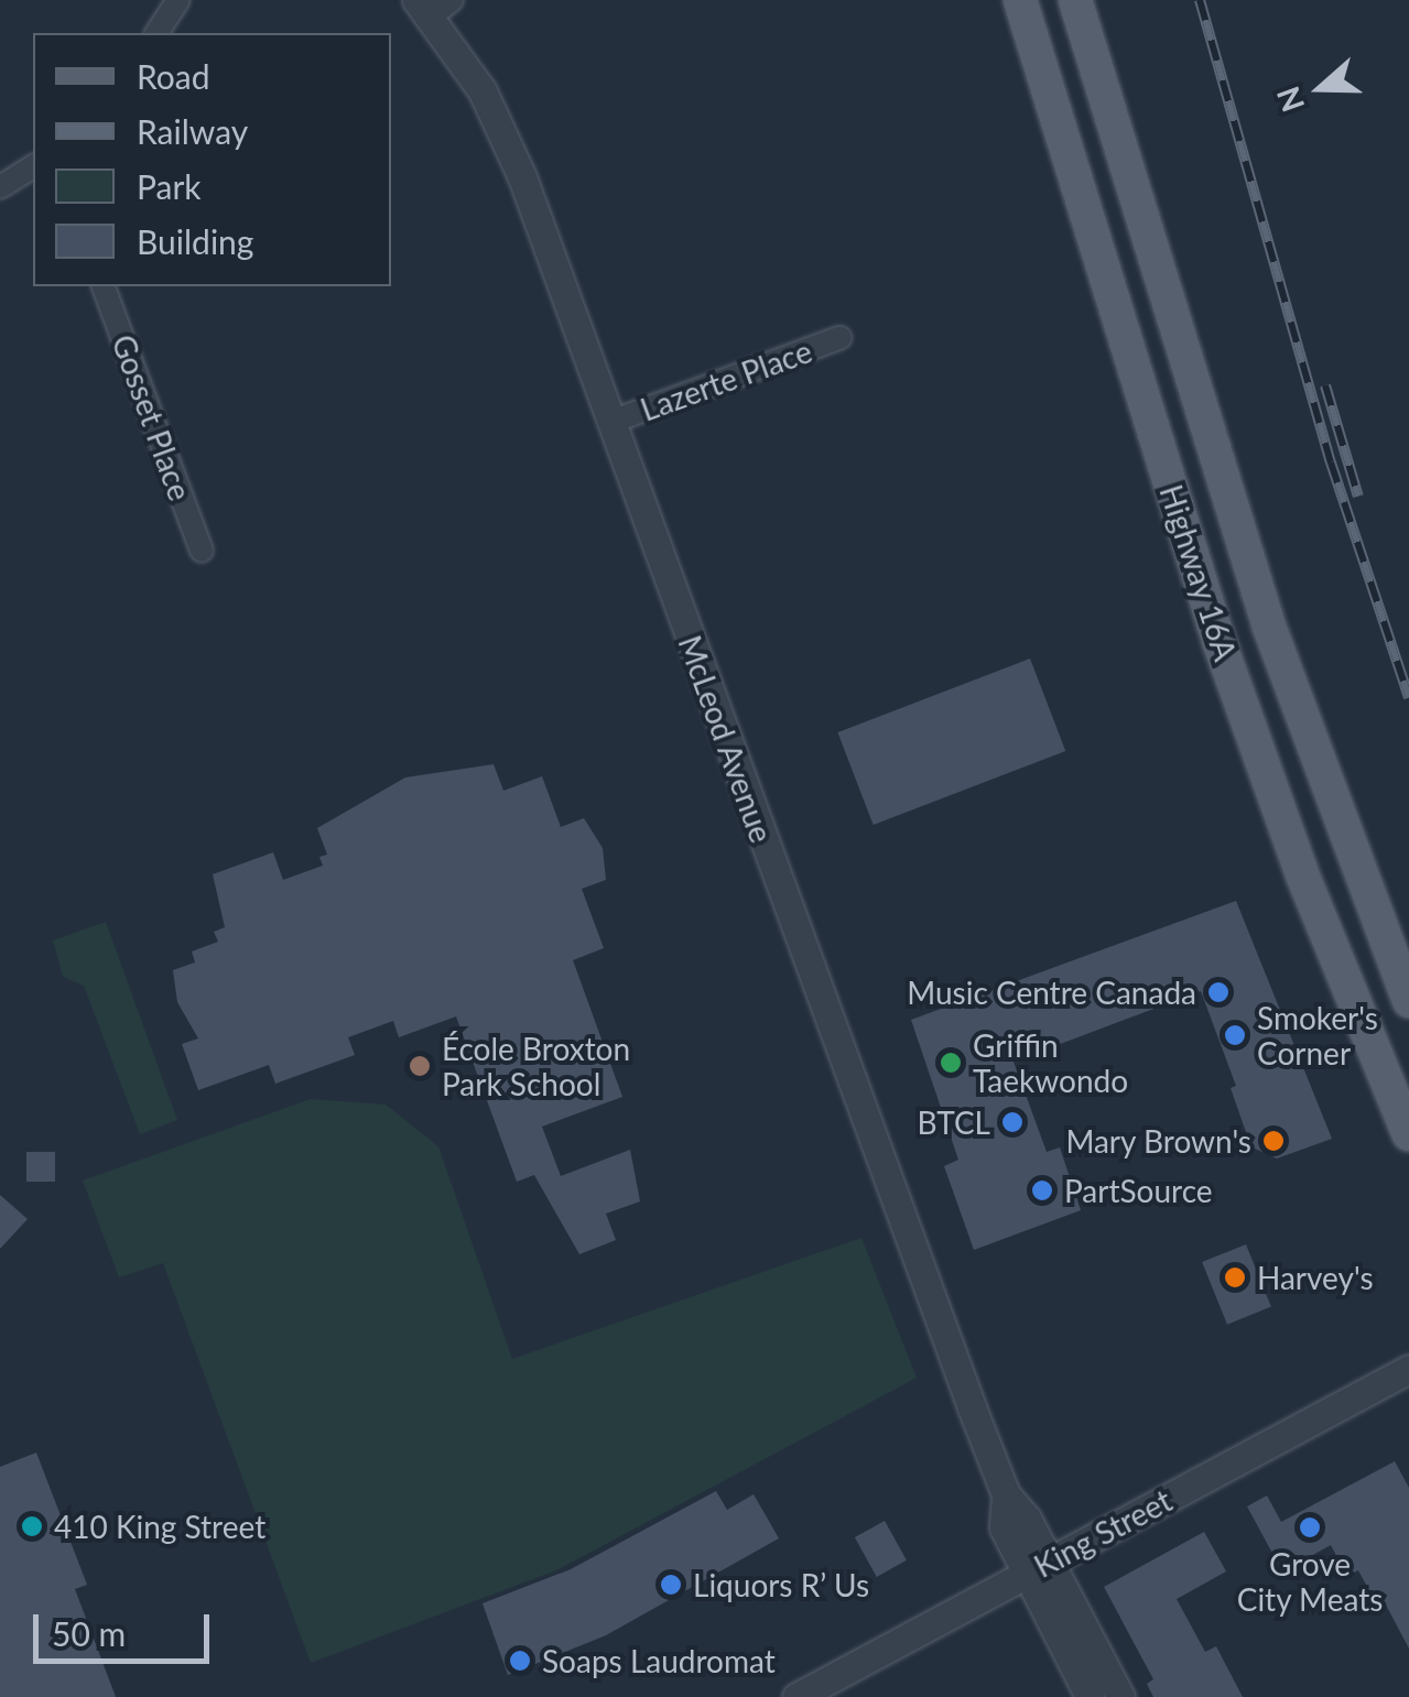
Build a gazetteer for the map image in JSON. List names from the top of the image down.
{
  "streets": {
    "main road": ["Highway 16A"],
    "street": [
      "Lazerte Place",
      "Gosset Place",
      "McLeod Avenue",
      "King Street"
    ]
  },
  "crossings": [
    ["Lazerte Place", "McLeod Avenue"],
    ["McLeod Avenue", "King Street"]
  ],
  "places": [
    "Music Centre Canada",
    "Smoker's Corner",
    "Griffin Taekwondo",
    "École Broxton Park School",
    "BTCL",
    "Mary Brown's",
    "PartSource",
    "Harvey's",
    "410 King Street",
    "Grove City Meats",
    "Liquors R’ Us",
    "Soaps Laudromat"
  ],
  "legend": [
    "Road",
    "Railway",
    "Park",
    "Building"
  ],
  "scale_bar": "50 m",
  "north": "left"
}
